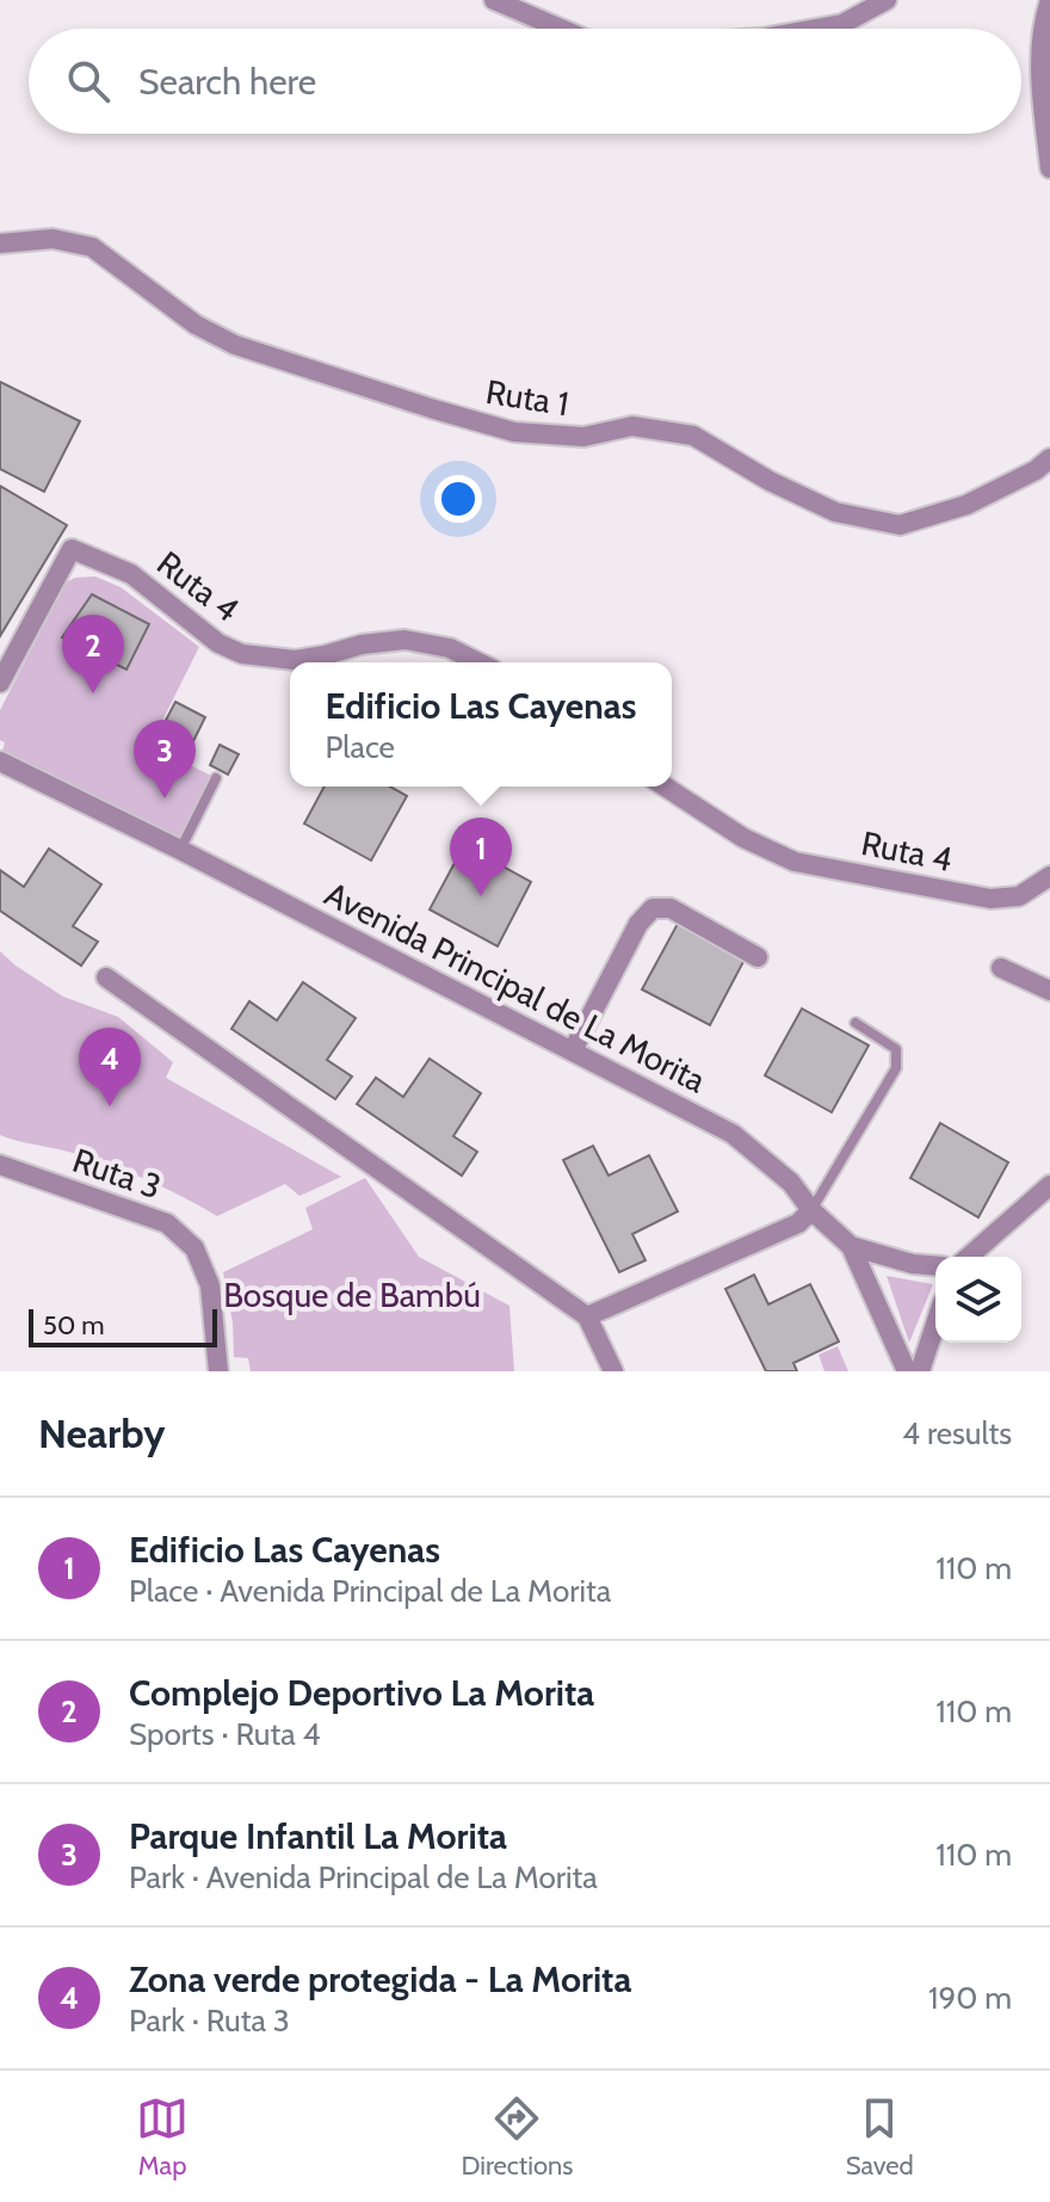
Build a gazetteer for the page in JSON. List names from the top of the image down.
{
  "streets": {
    "street": [
      "Ruta 1",
      "Ruta 4",
      "Avenida Principal de La Morita",
      "Ruta 3"
    ]
  },
  "parks": ["Bosque de Bambú"],
  "scale_bar": "50 m",
  "page": {
    "search": "Search here",
    "pins": [
      "2",
      "3",
      "1",
      "4"
    ],
    "popup": ["Edificio Las Cayenas", "Place"],
    "scale": "50 m",
    "heading": ["Nearby", "4 results"],
    "list": [
      {
        "mark": "1",
        "name": "Edificio Las Cayenas",
        "note": "Place · Avenida Principal de La Morita",
        "value": "110 m"
      },
      {
        "mark": "2",
        "name": "Complejo Deportivo La Morita",
        "note": "Sports · Ruta 4",
        "value": "110 m"
      },
      {
        "mark": "3",
        "name": "Parque Infantil La Morita",
        "note": "Park · Avenida Principal de La Morita",
        "value": "110 m"
      },
      {
        "mark": "4",
        "name": "Zona verde protegida - La Morita",
        "note": "Park · Ruta 3",
        "value": "190 m"
      }
    ],
    "nav": ["Map", "Directions", "Saved"]
  }
}
